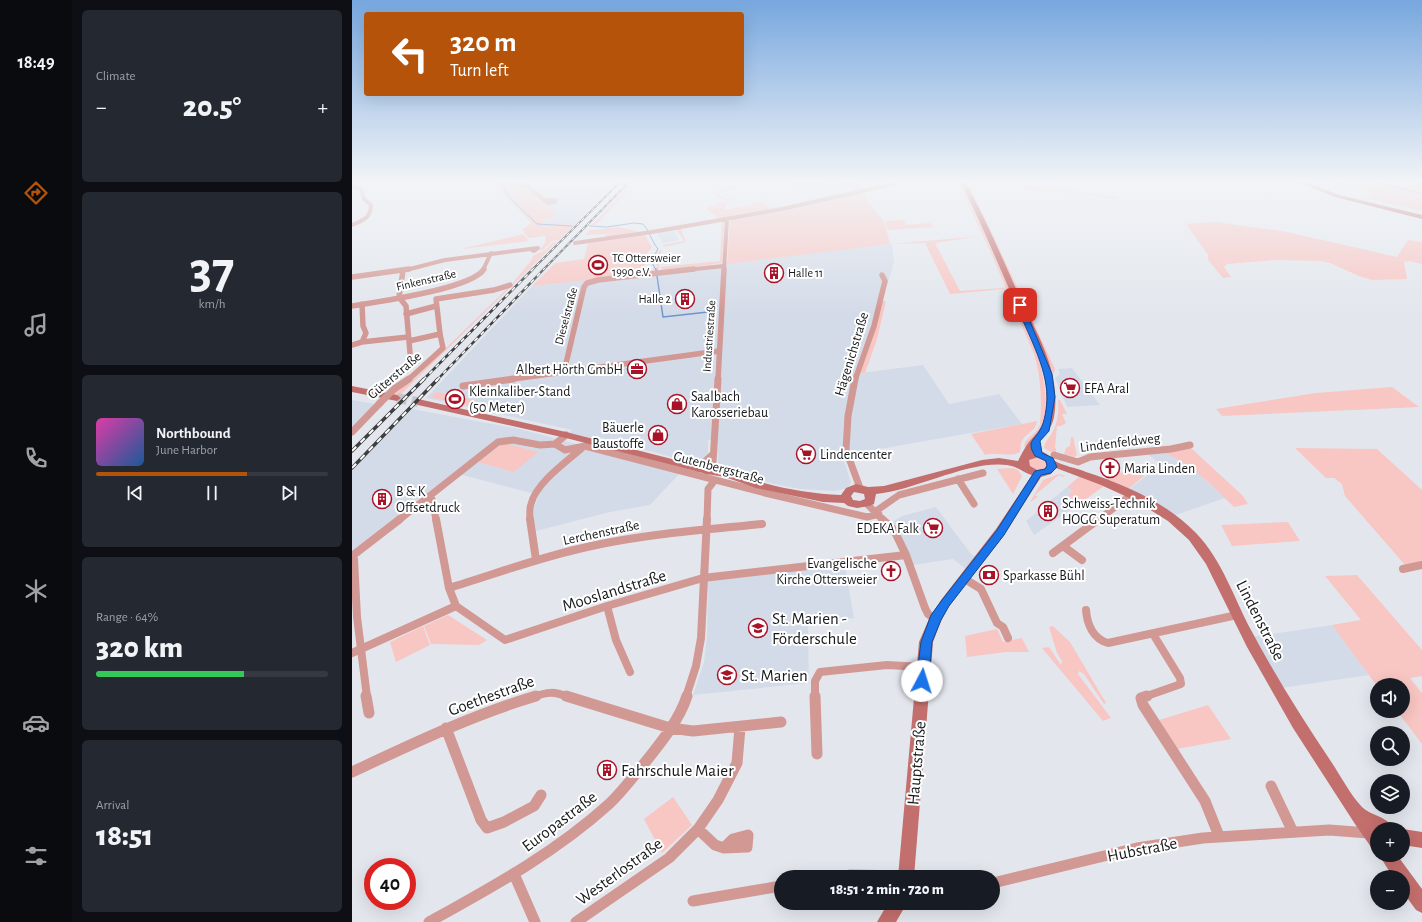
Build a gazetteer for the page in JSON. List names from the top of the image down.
{
  "streets": {
    "street": [
      "Finkenstraße",
      "Dieselstraße",
      "Industriestraße",
      "Hägenichstraße",
      "Güterstraße",
      "Lindenfeldweg",
      "Gutenbergstraße",
      "Lerchenstraße",
      "Mooslandstraße",
      "Lindenstraße",
      "Goethestraße",
      "Hauptstraße",
      "Europastraße",
      "Hubstraße",
      "Westerlostraße"
    ]
  },
  "crossings": [
    ["Dieselstraße", "Industriestraße"],
    ["Lindenfeldweg", "Lindenstraße"],
    ["Gutenbergstraße", "Europastraße"],
    ["Lerchenstraße", "Europastraße"],
    ["Mooslandstraße", "Europastraße"],
    ["Goethestraße", "Europastraße"]
  ],
  "places": {
    "sports": ["TC Ottersweier 1990 e.V.", "Kleinkaliber-Stand (50 Meter)"],
    "building": [
      "Halle 11",
      "Halle 2",
      "B & K Offsetdruck",
      "Schweiss-Technik HOGG Superatum",
      "Fahrschule Maier"
    ],
    "office": ["Albert Hörth GmbH"],
    "supermarket": ["EFA Aral", "Lindencenter", "EDEKA Falk"],
    "shop": ["Saalbach Karosseriebau", "Bäuerle Baustoffe"],
    "church": ["Maria Linden", "Evangelische Kirche Ottersweier"],
    "bank": ["Sparkasse Bühl"],
    "school or university": ["St. Marien - Förderschule", "St. Marien"]
  },
  "page": {
    "tabs": "18:49",
    "tile": [
      "Climate",
      ["37", "km/h"],
      ["Range · 64%", "320 km"],
      ["Arrival", "18:51"]
    ],
    "turn": ["320 m", "Turn left"],
    "heat": ["−", "20.5°", "+"],
    "song": ["Northbound", "June Harbor"],
    "map_buttons": ["+", "−"],
    "limit": "40",
    "trip": "18:51 · 2 min · 720 m"
  }
}
